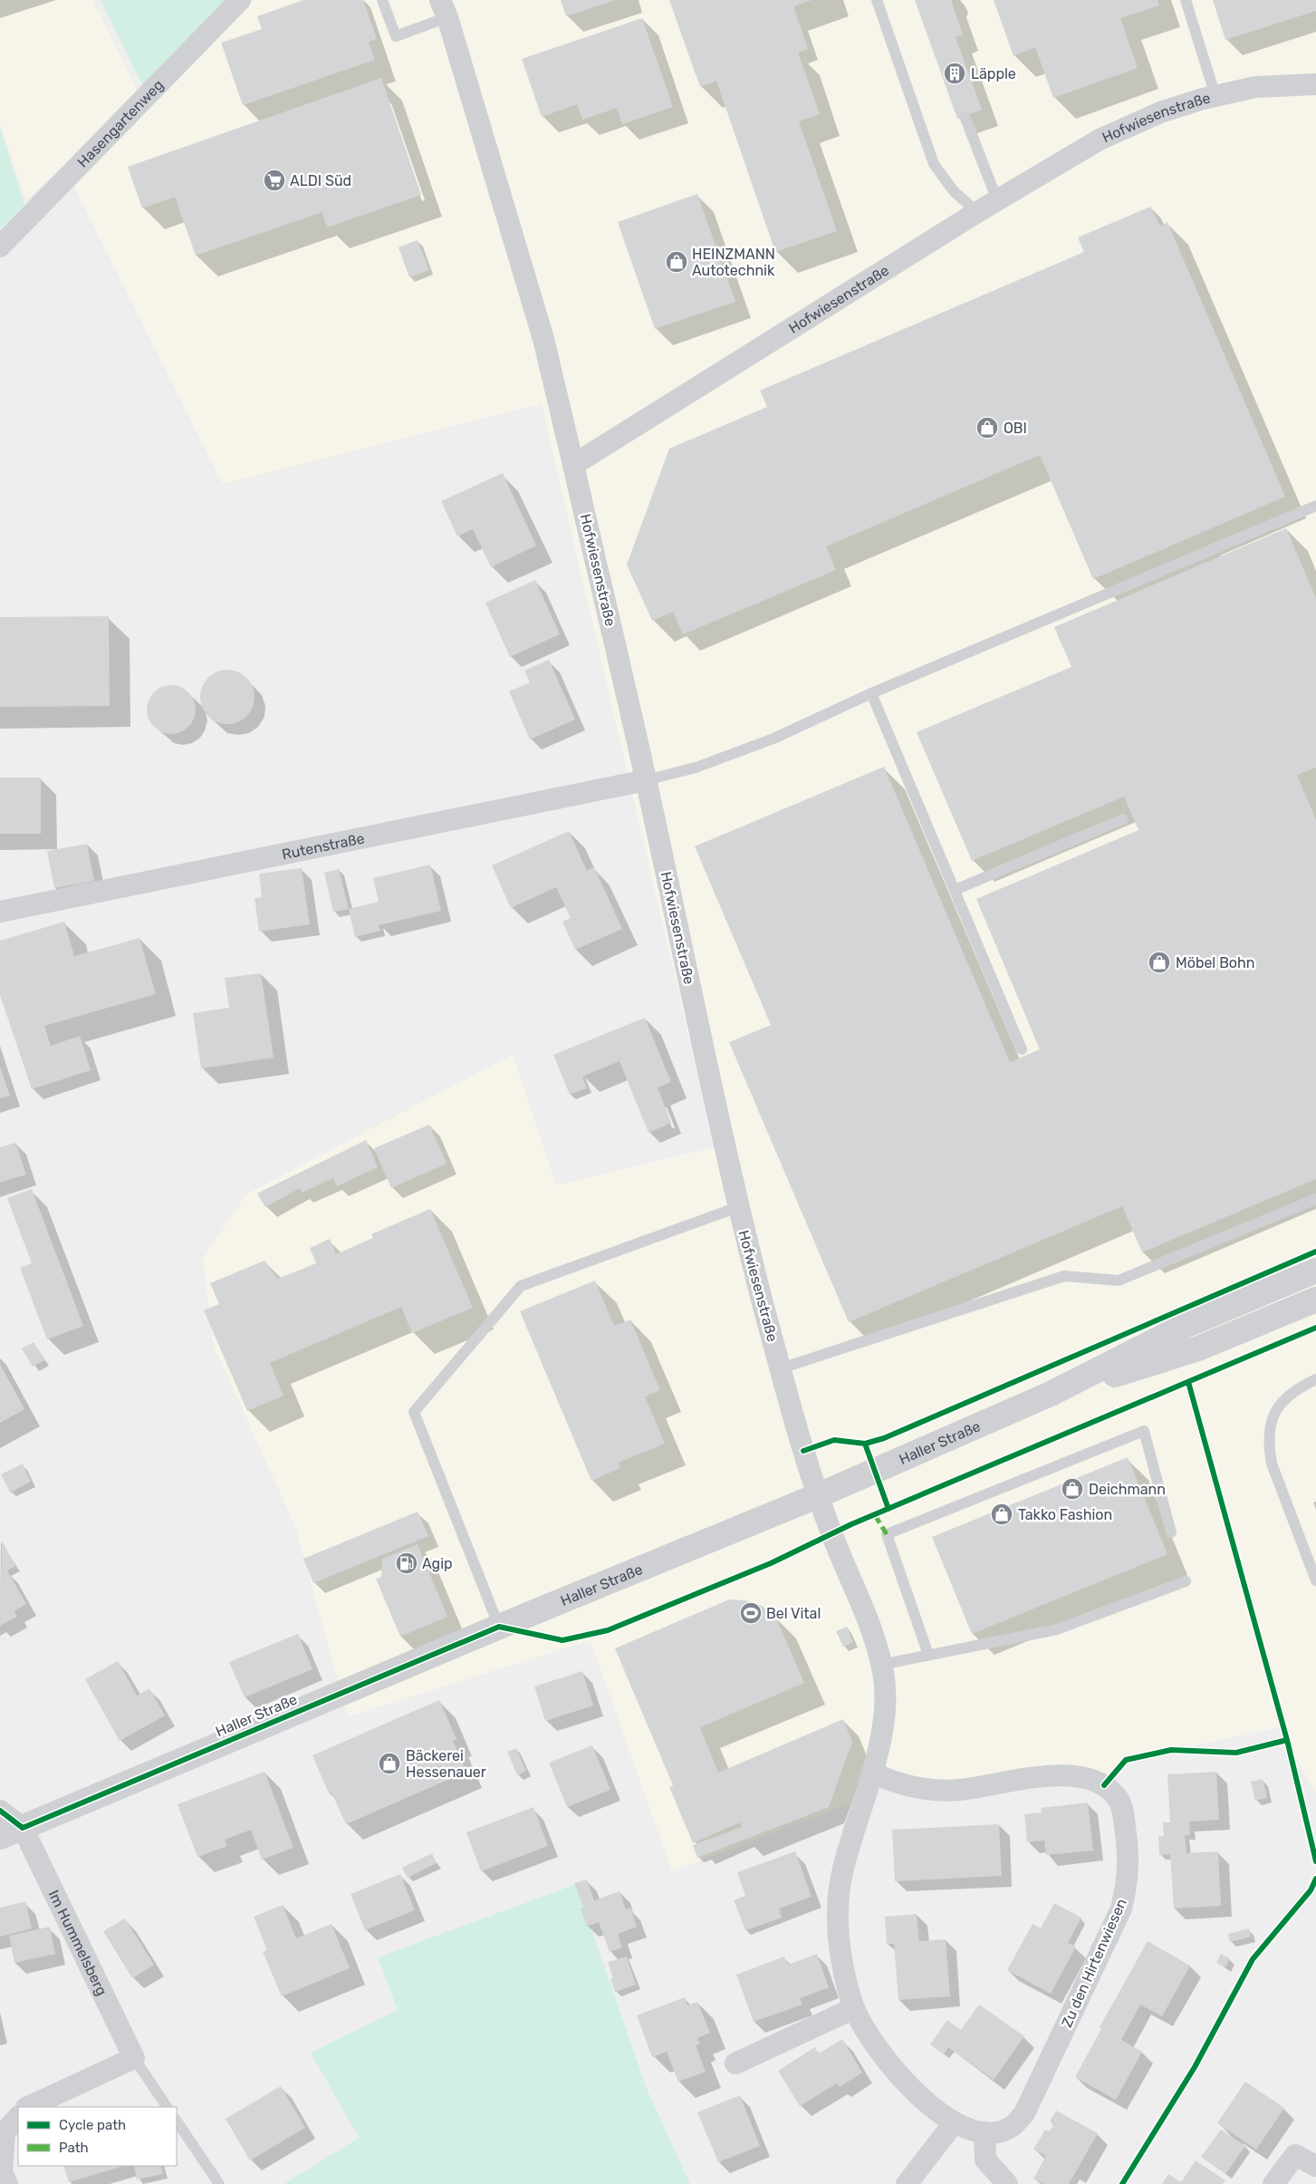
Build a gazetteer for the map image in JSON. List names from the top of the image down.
{
  "streets": {
    "main road": ["Haller Straße"],
    "street": [
      "Hofwiesenstraße",
      "Hasengartenweg",
      "Rutenstraße",
      "Im Hummelsberg",
      "Zu den Hirtenwiesen"
    ]
  },
  "crossings": [
    ["Hofwiesenstraße", "Rutenstraße"],
    ["Hofwiesenstraße", "Haller Straße"],
    ["Hofwiesenstraße", "Zu den Hirtenwiesen"],
    ["Haller Straße", "Im Hummelsberg"]
  ],
  "places": {
    "building": ["Läpple"],
    "supermarket": ["ALDI Süd"],
    "shop": [
      "HEINZMANN Autotechnik",
      "OBI",
      "Möbel Bohn",
      "Deichmann",
      "Takko Fashion",
      "Bäckerei Hessenauer"
    ],
    "fuel station": ["Agip"],
    "sports": ["Bel Vital"]
  },
  "legend": ["Cycle path", "Path"]
}
